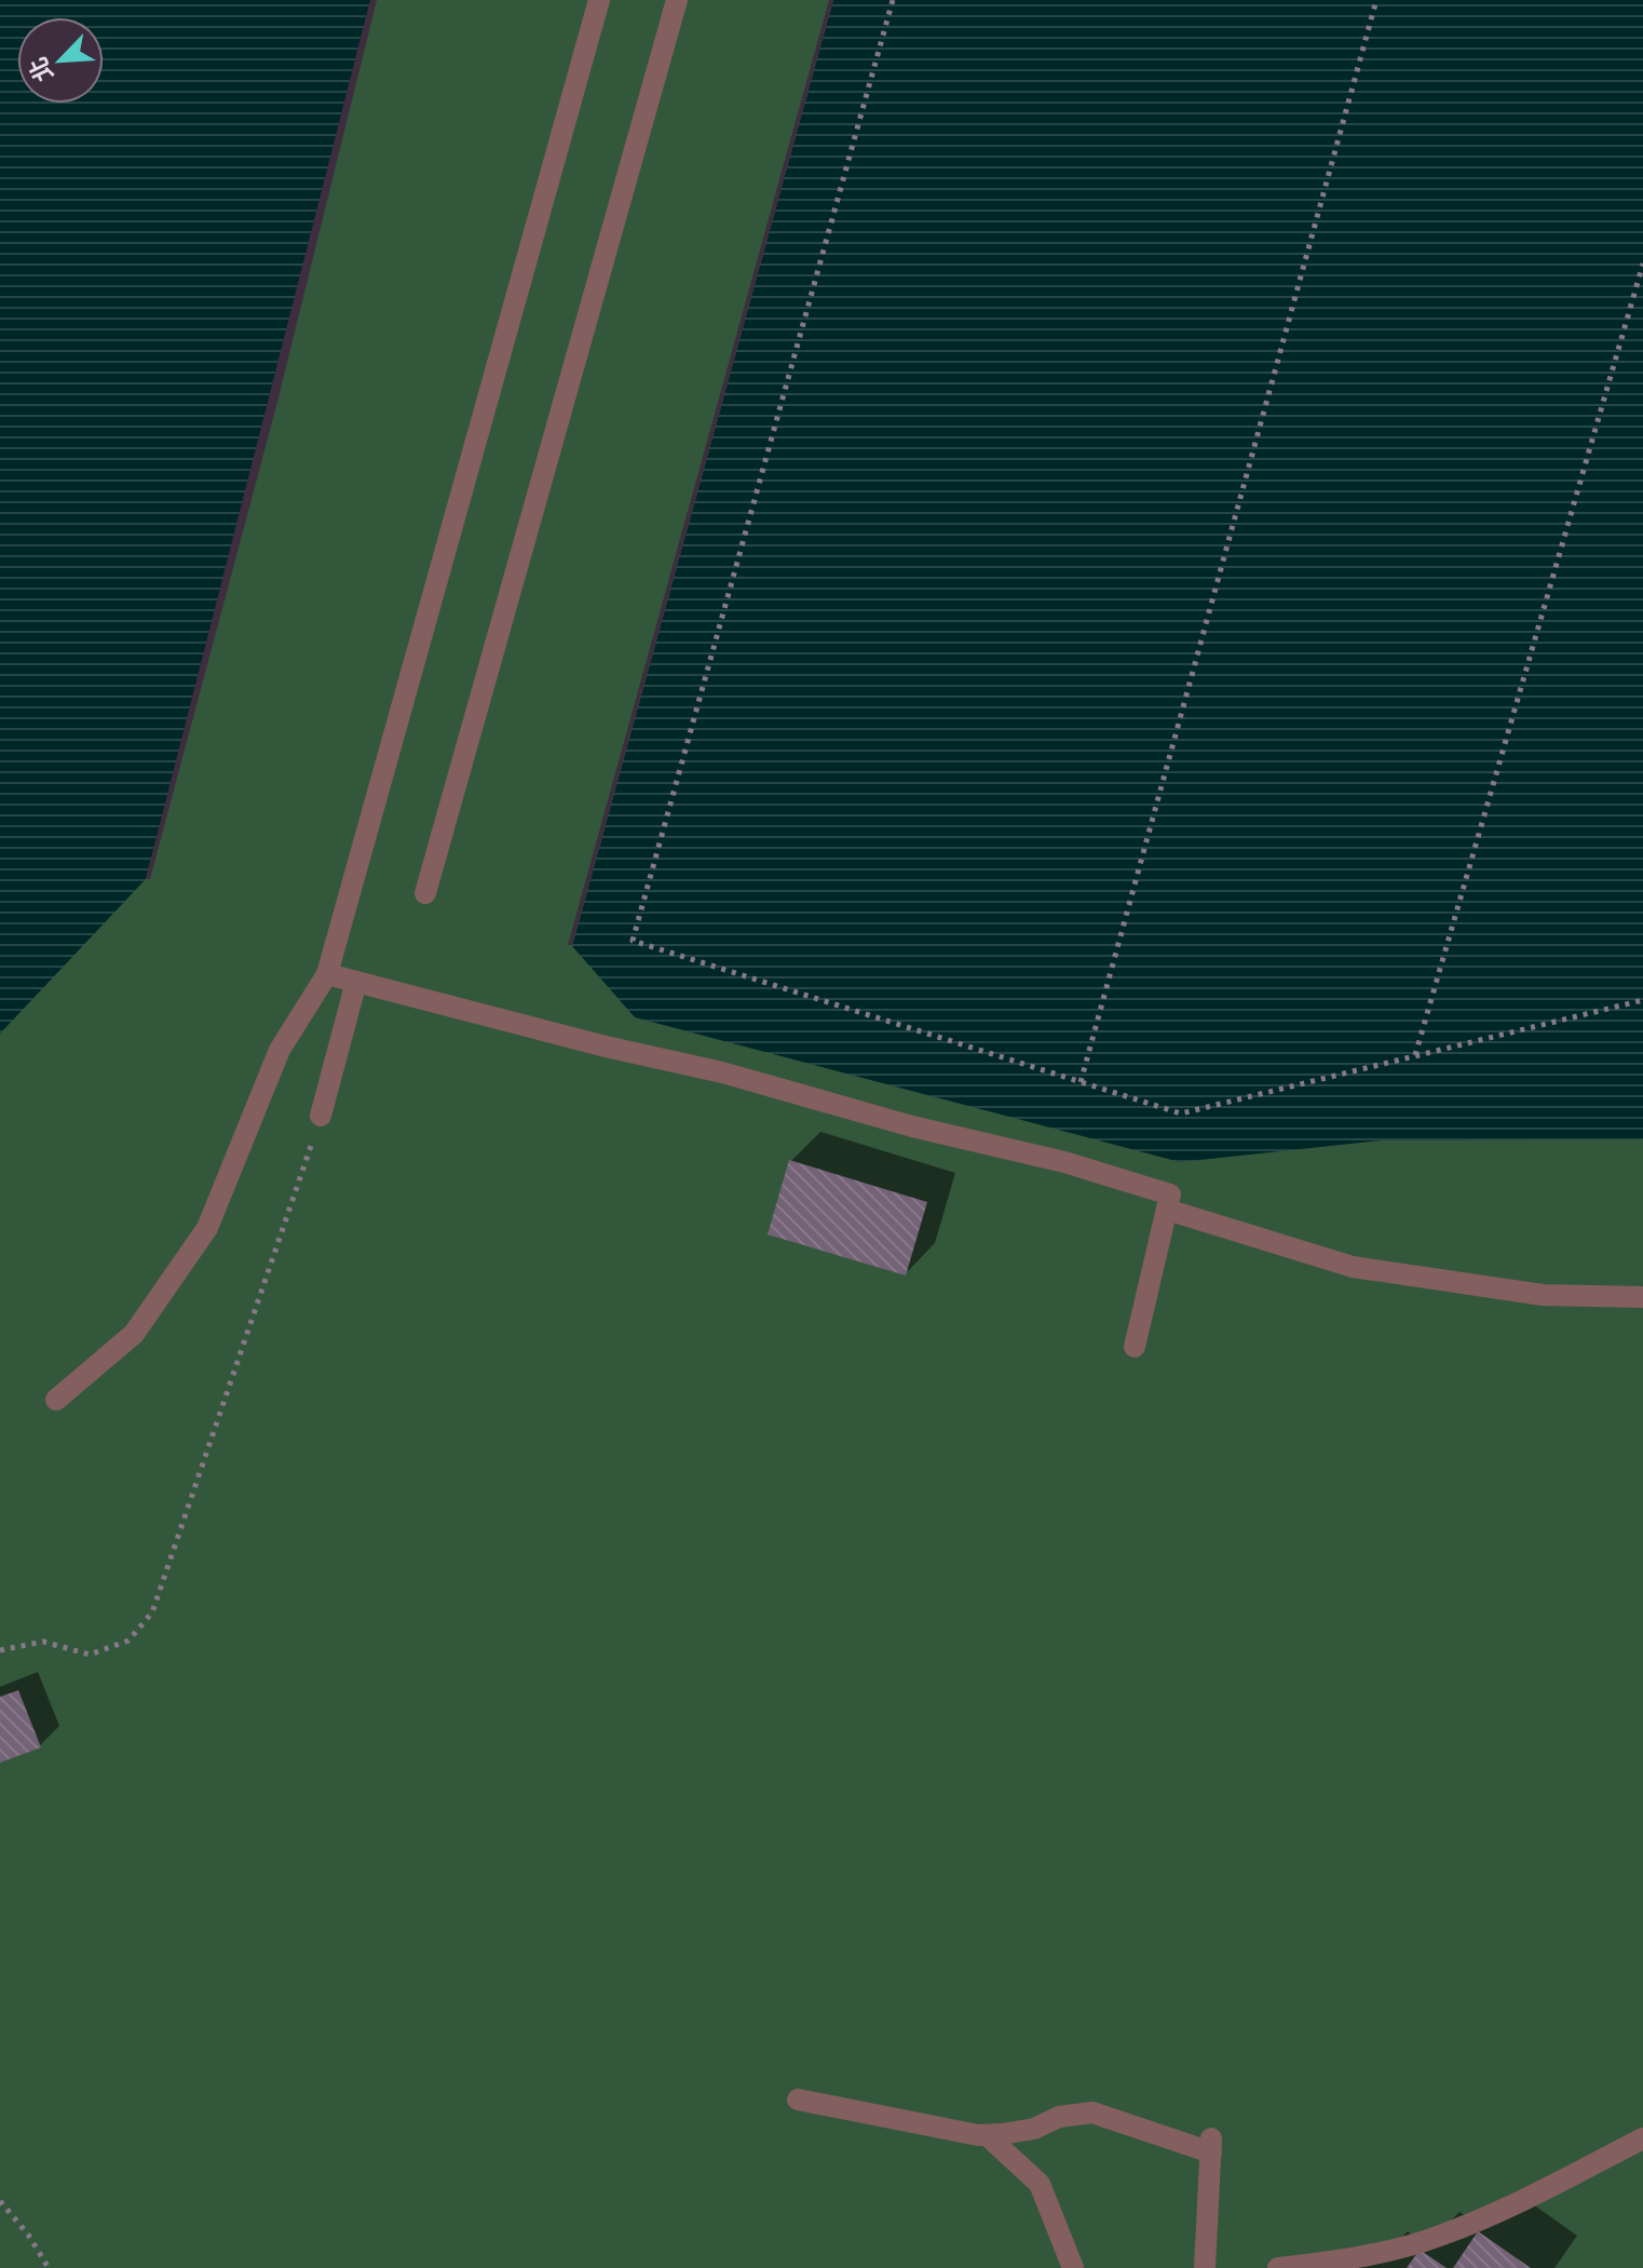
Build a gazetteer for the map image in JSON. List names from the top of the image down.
{
  "north": "bottom left"
}
